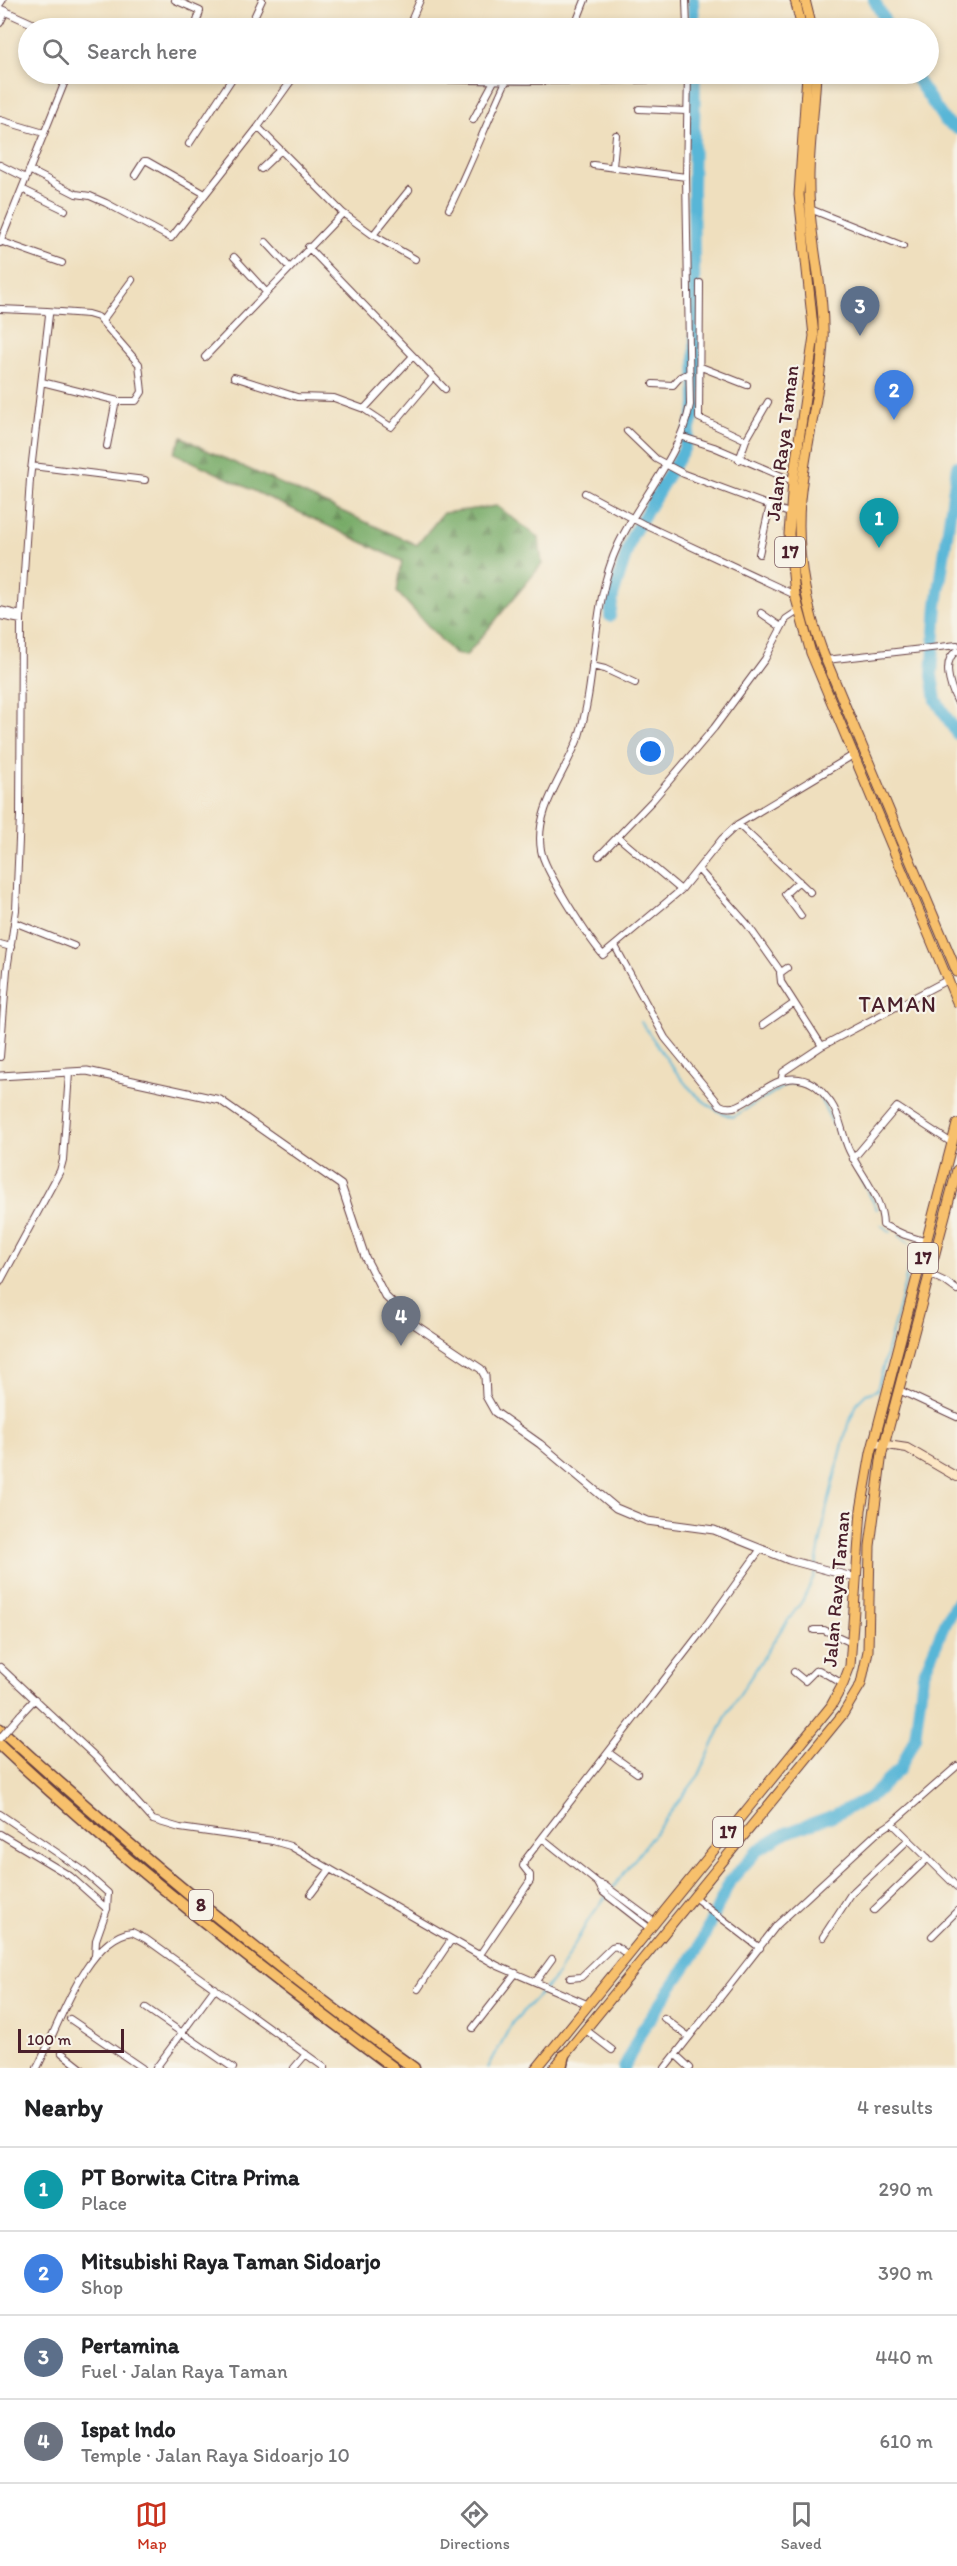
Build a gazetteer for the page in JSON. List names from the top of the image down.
{
  "streets": {
    "highway": ["Jalan Raya Taman", "17", "8"]
  },
  "districts": ["TAMAN"],
  "scale_bar": "100 m",
  "page": {
    "search": "Search here",
    "pins": [
      "3",
      "2",
      "1",
      "4"
    ],
    "scale": "100 m",
    "heading": ["Nearby", "4 results"],
    "list": [
      {
        "mark": "1",
        "name": "PT Borwita Citra Prima",
        "note": "Place",
        "value": "290 m"
      },
      {
        "mark": "2",
        "name": "Mitsubishi Raya Taman Sidoarjo",
        "note": "Shop",
        "value": "390 m"
      },
      {
        "mark": "3",
        "name": "Pertamina",
        "note": "Fuel · Jalan Raya Taman",
        "value": "440 m"
      },
      {
        "mark": "4",
        "name": "Ispat Indo",
        "note": "Temple · Jalan Raya Sidoarjo 10",
        "value": "610 m"
      }
    ],
    "nav": ["Map", "Directions", "Saved"]
  }
}
